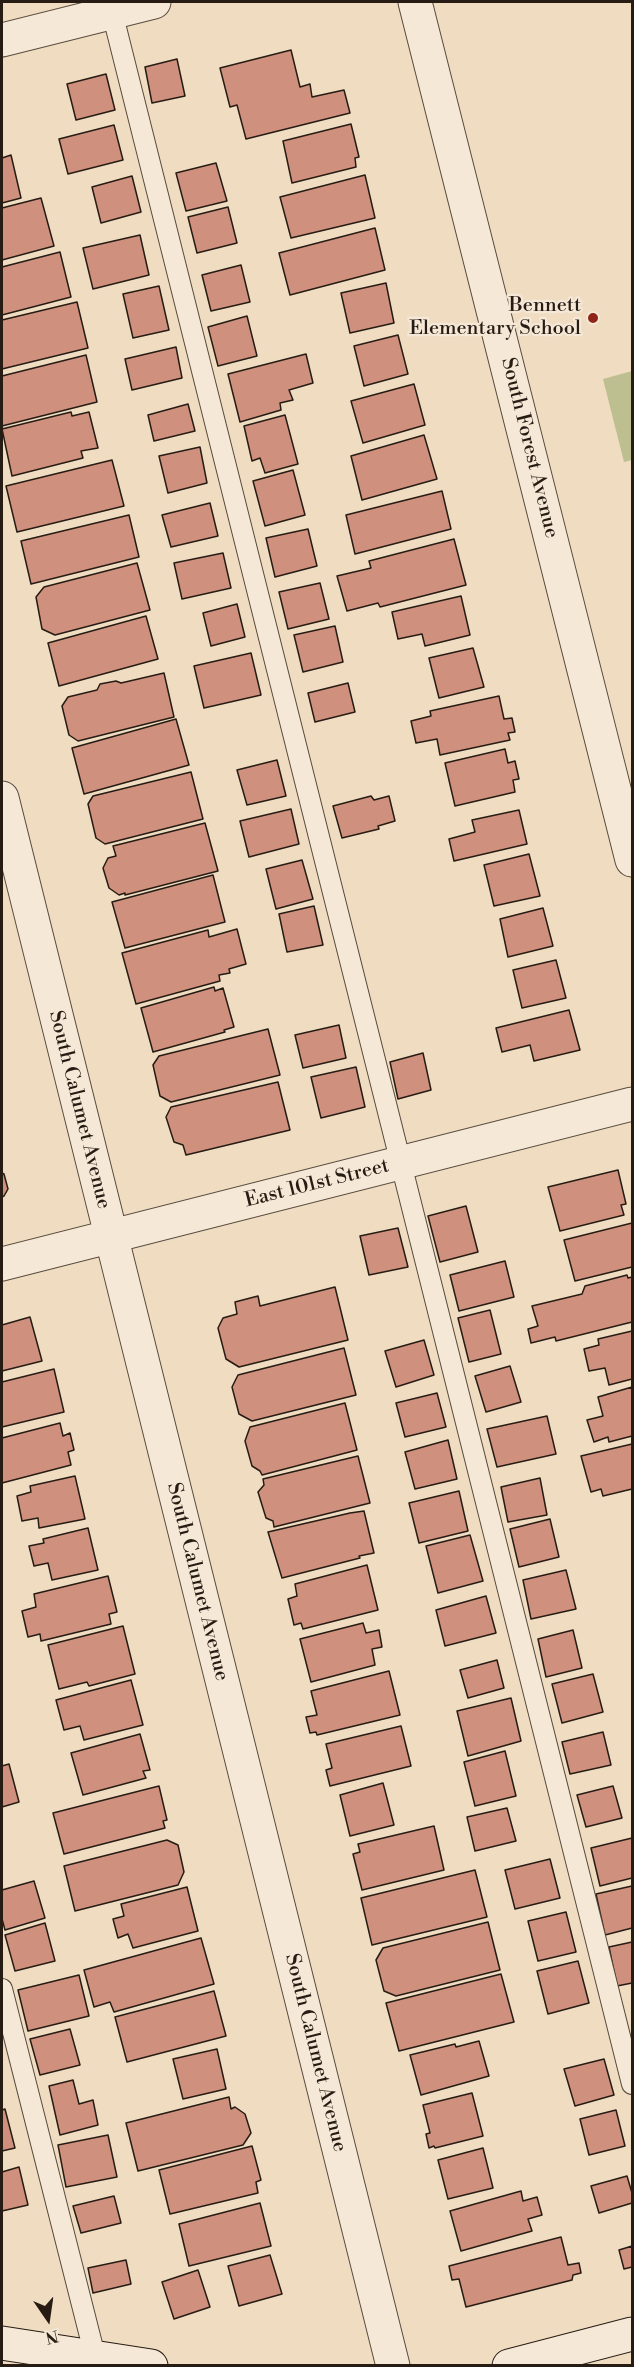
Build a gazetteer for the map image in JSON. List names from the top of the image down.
{
  "streets": {
    "street": ["South Forest Avenue", "South Calumet Avenue", "East 101st Street"]
  },
  "crossings": [
    ["South Calumet Avenue", "East 101st Street"]
  ],
  "places": ["Bennett Elementary School"],
  "north": "bottom"
}
